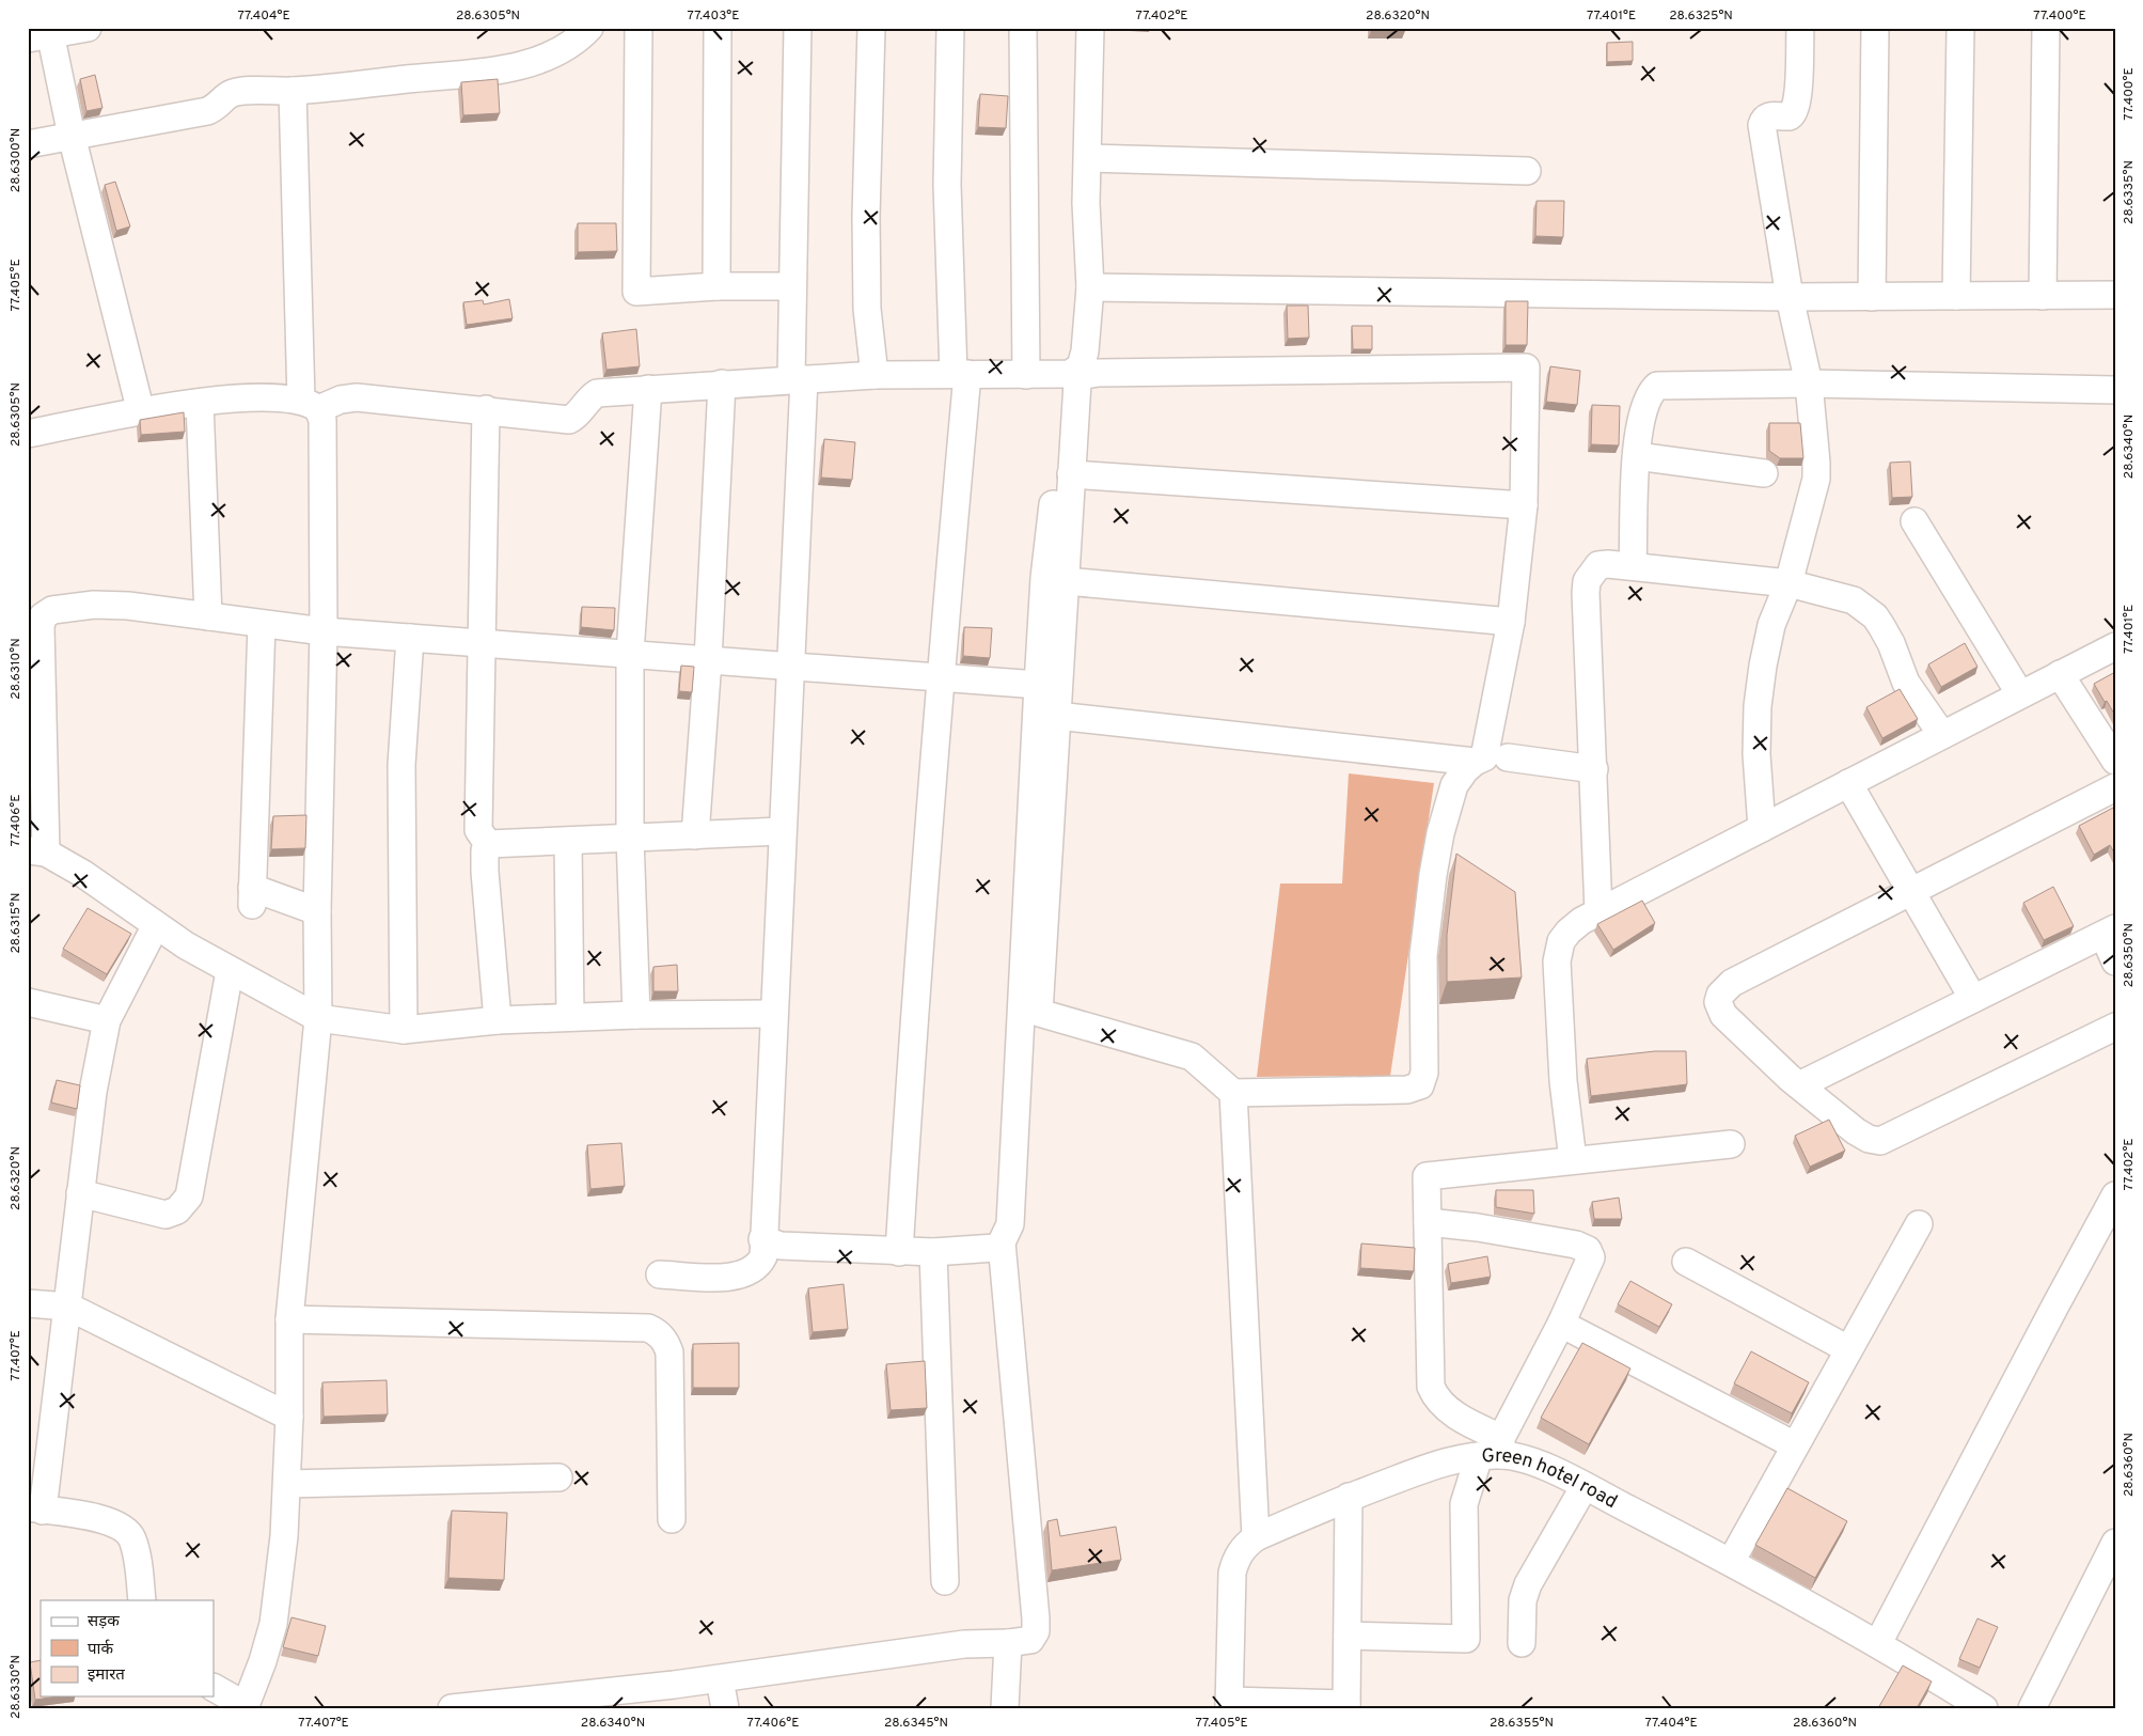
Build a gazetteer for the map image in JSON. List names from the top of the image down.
{
  "streets": {
    "street": ["Green hotel road"]
  },
  "legend": ["सड़क", "पार्क", "इमारत"],
  "coordinates": [
    "77.404°E",
    "28.6305°N",
    "77.403°E",
    "77.402°E",
    "28.6320°N",
    "77.401°E",
    "28.6325°N",
    "77.400°E",
    "28.6300°N",
    "28.6335°N",
    "77.405°E",
    "28.6340°N",
    "28.6310°N",
    "77.406°E",
    "28.6315°N",
    "28.6350°N",
    "77.407°E",
    "28.6360°N",
    "28.6330°N",
    "28.6345°N",
    "28.6355°N"
  ]
}
